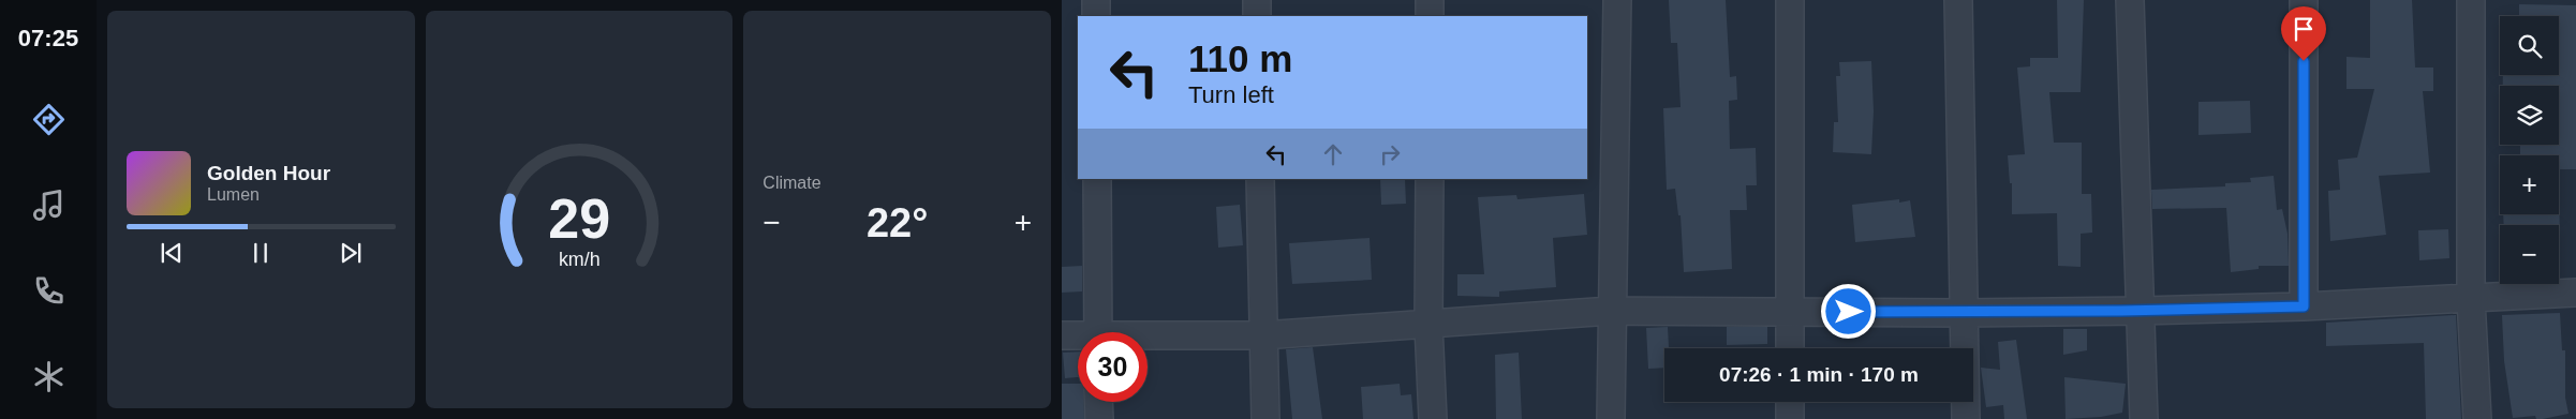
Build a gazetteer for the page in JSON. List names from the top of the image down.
{
  "page": {
    "tabs": "07:25",
    "tile": "Climate",
    "map_buttons": ["+", "−"],
    "turn": ["110 m", "Turn left"],
    "song": ["Golden Hour", "Lumen"],
    "heat": ["−", "22°", "+"],
    "limit": "30",
    "trip": "07:26 · 1 min · 170 m",
    "gauge": ["29", "km/h"]
  }
}
